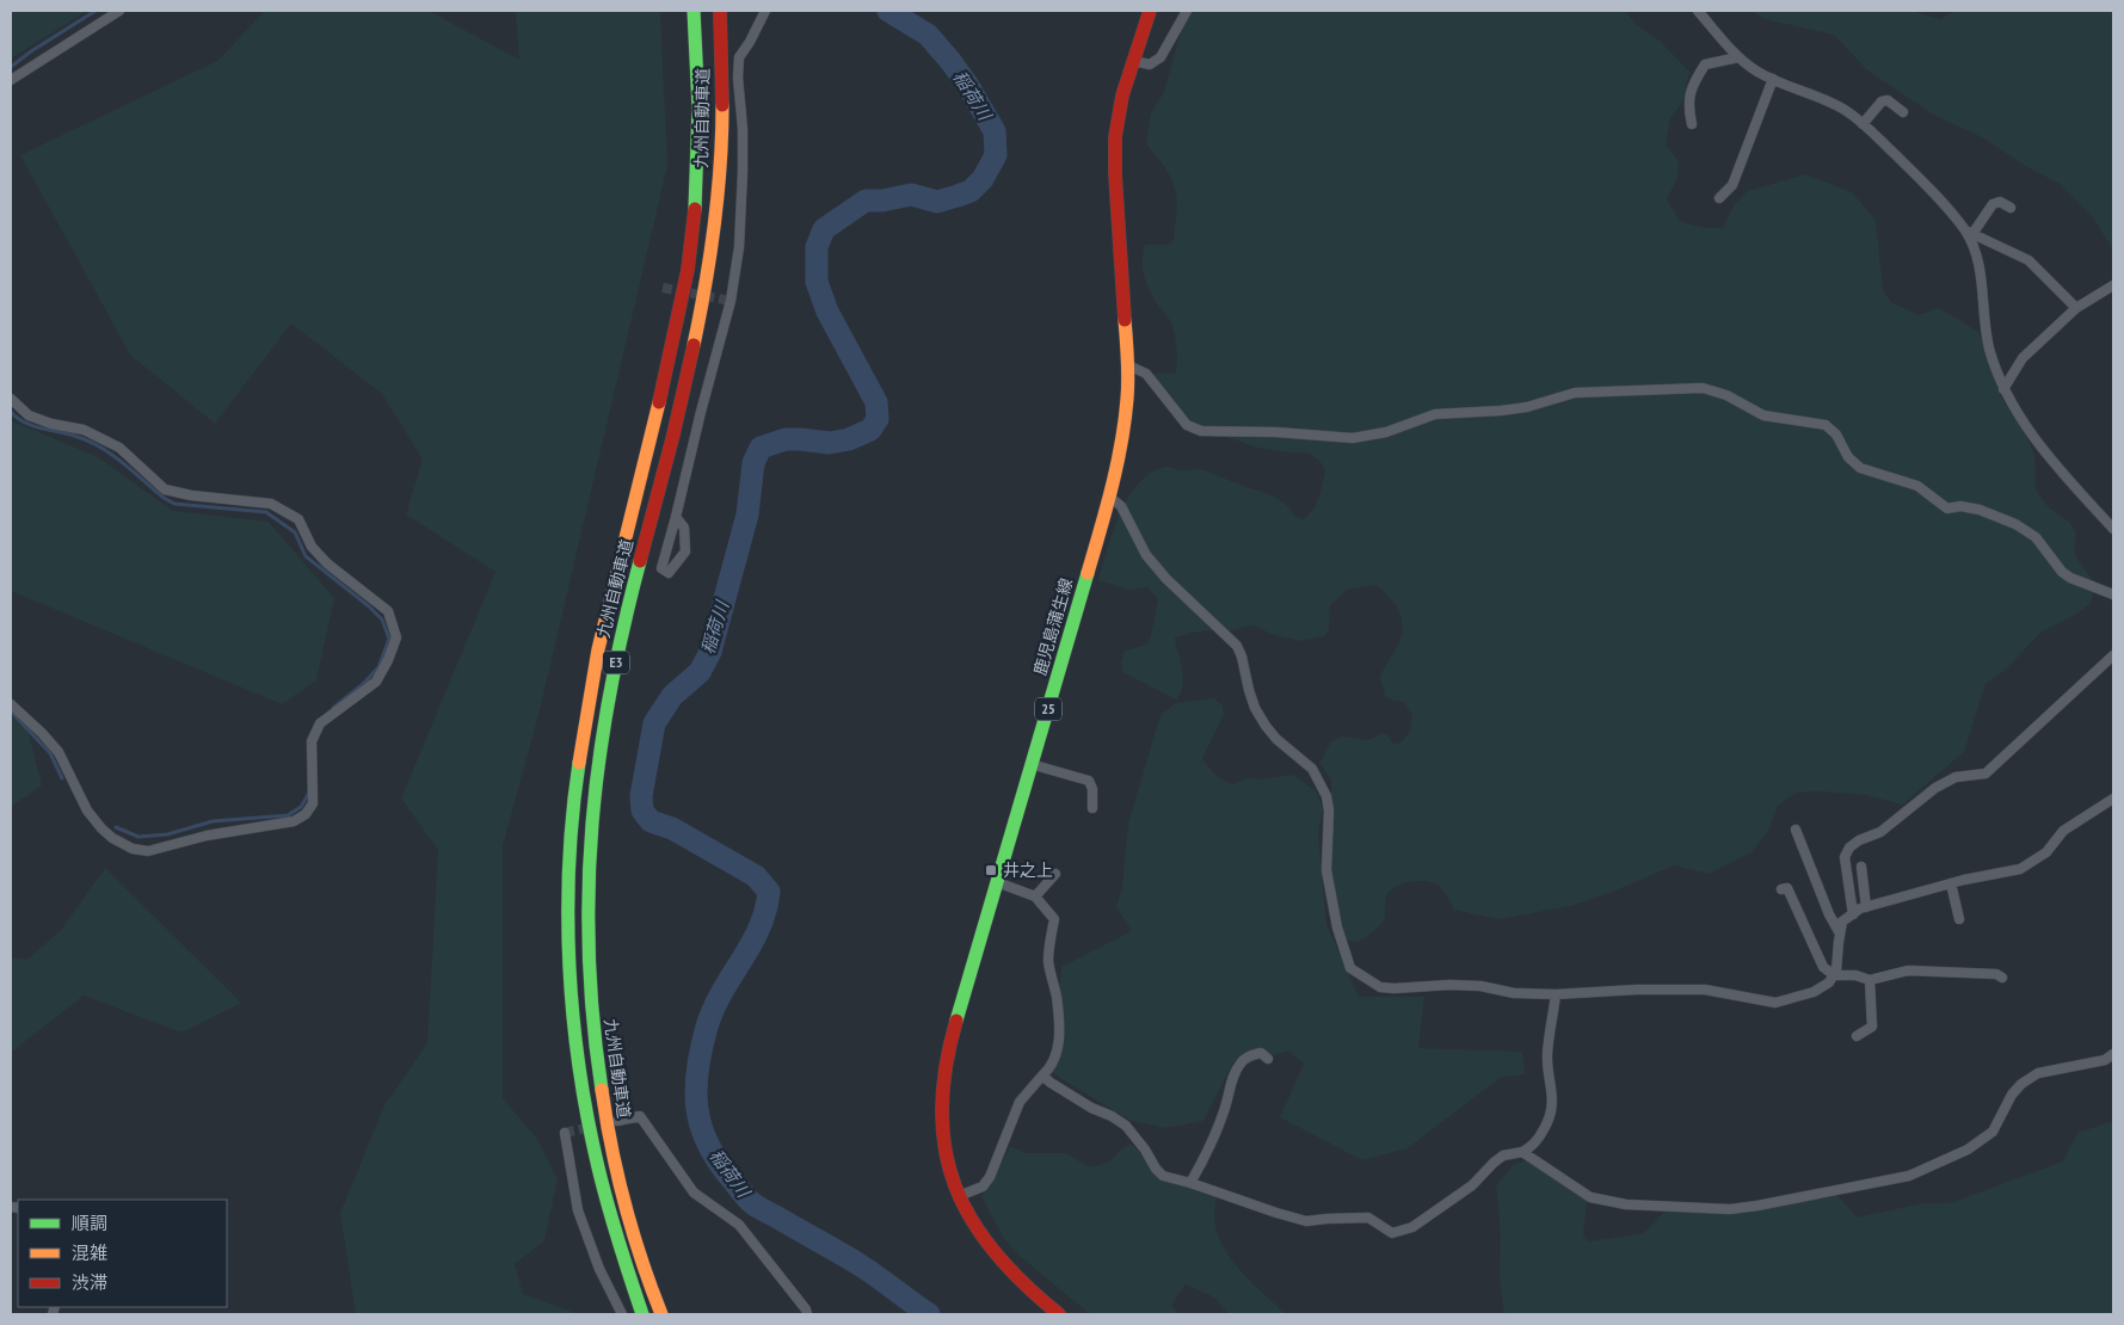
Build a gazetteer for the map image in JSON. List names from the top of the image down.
{
  "streets": {
    "main road": [
      "九州自動車道",
      "鹿児島蒲生線",
      "E3",
      "25"
    ]
  },
  "water": ["稲荷川"],
  "places": {
    "transit": ["井之上"]
  },
  "legend": ["順調", "混雑", "渋滞"]
}
